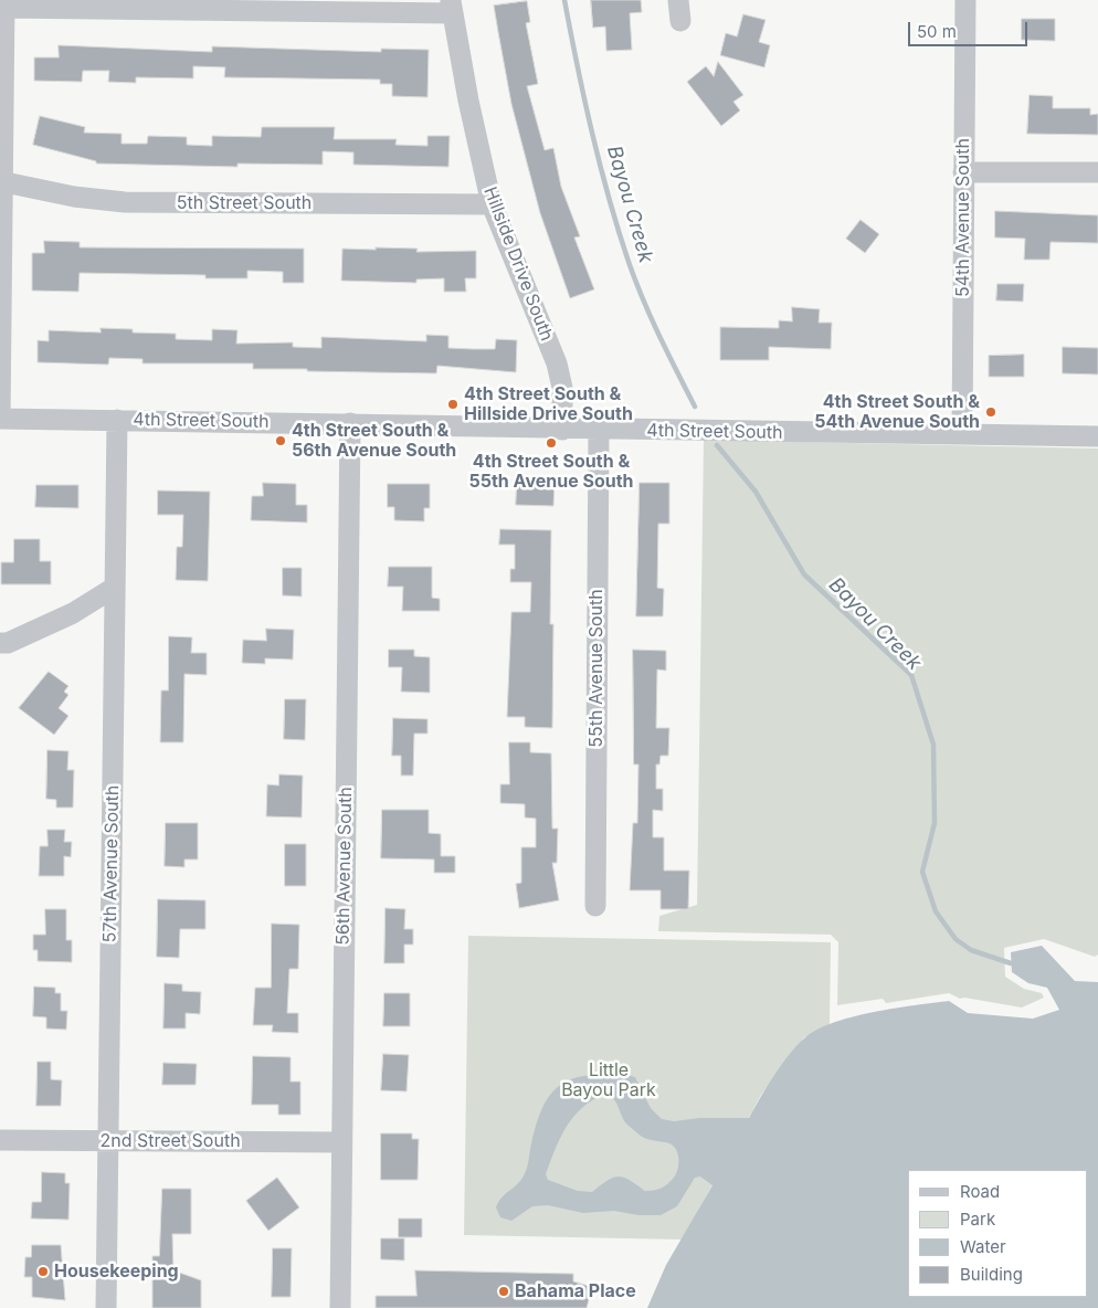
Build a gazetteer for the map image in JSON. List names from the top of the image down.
{
  "streets": {
    "street": [
      "5th Street South",
      "54th Avenue South",
      "Hillside Drive South",
      "4th Street South",
      "55th Avenue South",
      "57th Avenue South",
      "56th Avenue South",
      "2nd Street South"
    ]
  },
  "crossings": [
    ["5th Street South", "Hillside Drive South"],
    ["54th Avenue South", "4th Street South"],
    ["Hillside Drive South", "4th Street South"],
    ["4th Street South", "55th Avenue South"],
    ["4th Street South", "57th Avenue South"],
    ["4th Street South", "56th Avenue South"],
    ["57th Avenue South", "2nd Street South"],
    ["56th Avenue South", "2nd Street South"]
  ],
  "water": ["Bayou Creek"],
  "parks": ["Little Bayou Park"],
  "places": [
    "4th Street South & Hillside Drive South",
    "4th Street South & 54th Avenue South",
    "4th Street South & 56th Avenue South",
    "4th Street South & 55th Avenue South",
    "Housekeeping",
    "Bahama Place"
  ],
  "legend": [
    "Road",
    "Park",
    "Water",
    "Building"
  ],
  "scale_bar": "50 m"
}
